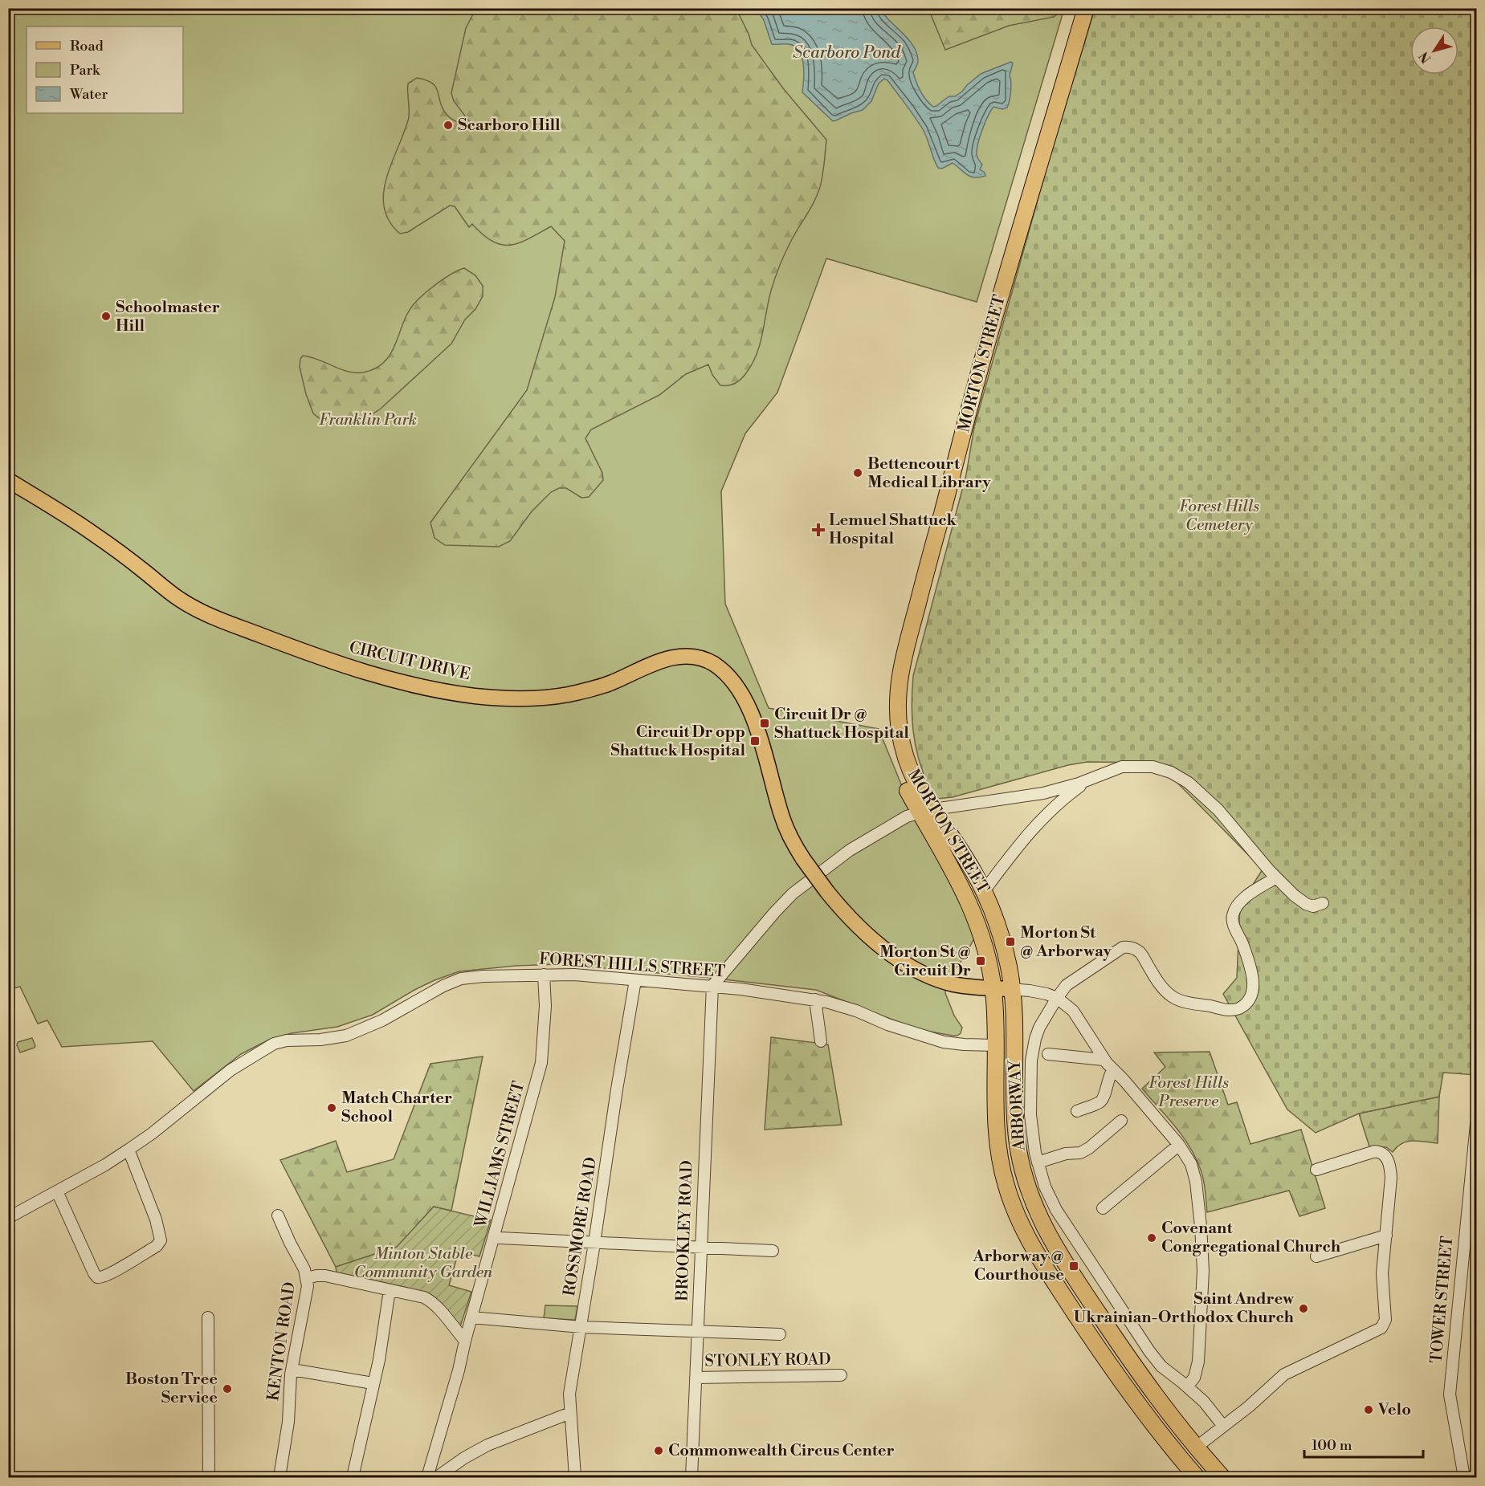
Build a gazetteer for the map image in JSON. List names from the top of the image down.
{
  "streets": {
    "highway": ["MORTON STREET", "ARBORWAY"],
    "main road": ["CIRCUIT DRIVE"],
    "street": [
      "FOREST HILLS STREET",
      "WILLIAMS STREET",
      "ROSSMORE ROAD",
      "BROOKLEY ROAD",
      "TOWER STREET",
      "KENTON ROAD",
      "STONLEY ROAD"
    ]
  },
  "crossings": [
    ["MORTON STREET", "CIRCUIT DRIVE"],
    ["MORTON STREET", "ARBORWAY"],
    ["CIRCUIT DRIVE", "ARBORWAY"],
    ["FOREST HILLS STREET", "ARBORWAY"],
    ["FOREST HILLS STREET", "WILLIAMS STREET"],
    ["FOREST HILLS STREET", "ROSSMORE ROAD"],
    ["FOREST HILLS STREET", "BROOKLEY ROAD"],
    ["BROOKLEY ROAD", "STONLEY ROAD"]
  ],
  "water": ["Scarboro Pond"],
  "parks": [
    "Franklin Park",
    "Forest Hills Cemetery",
    "Forest Hills Preserve",
    "Minton Stable Community Garden"
  ],
  "places": {
    "other": [
      "Scarboro Hill",
      "Schoolmaster Hill",
      "Bettencourt Medical Library",
      "Match Charter School",
      "Covenant Congregational Church",
      "Saint Andrew Ukrainian-Orthodox Church",
      "Boston Tree Service",
      "Velo",
      "Commonwealth Circus Center"
    ],
    "health": ["Lemuel Shattuck Hospital"],
    "transit": [
      "Circuit Dr @ Shattuck Hospital",
      "Circuit Dr opp Shattuck Hospital",
      "Morton St @ Arborway",
      "Morton St @ Circuit Dr",
      "Arborway @ Courthouse"
    ]
  },
  "legend": ["Road", "Park", "Water"],
  "scale_bar": "100 m",
  "north": "bottom left"
}
